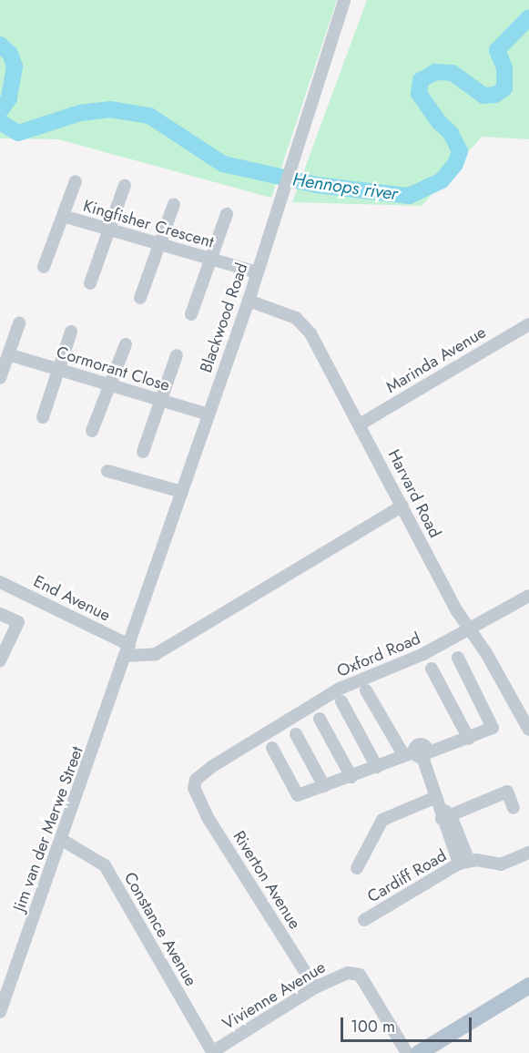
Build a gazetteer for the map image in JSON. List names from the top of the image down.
{
  "streets": {
    "street": [
      "Kingfisher Crescent",
      "Blackwood Road",
      "Marinda Avenue",
      "Cormorant Close",
      "Harvard Road",
      "End Avenue",
      "Oxford Road",
      "Jim van der Merwe Street",
      "Cardiff Road",
      "Riverton Avenue",
      "Constance Avenue",
      "Vivienne Avenue"
    ]
  },
  "crossings": [
    ["Kingfisher Crescent", "Blackwood Road"],
    ["Blackwood Road", "Cormorant Close"],
    ["Blackwood Road", "Harvard Road"],
    ["Blackwood Road", "End Avenue"],
    ["Blackwood Road", "Jim van der Merwe Street"],
    ["Marinda Avenue", "Harvard Road"],
    ["Harvard Road", "Oxford Road"],
    ["End Avenue", "Jim van der Merwe Street"],
    ["Oxford Road", "Riverton Avenue"],
    ["Jim van der Merwe Street", "Constance Avenue"],
    ["Riverton Avenue", "Vivienne Avenue"],
    ["Constance Avenue", "Vivienne Avenue"]
  ],
  "water": ["Hennops river"],
  "scale_bar": "100 m"
}
